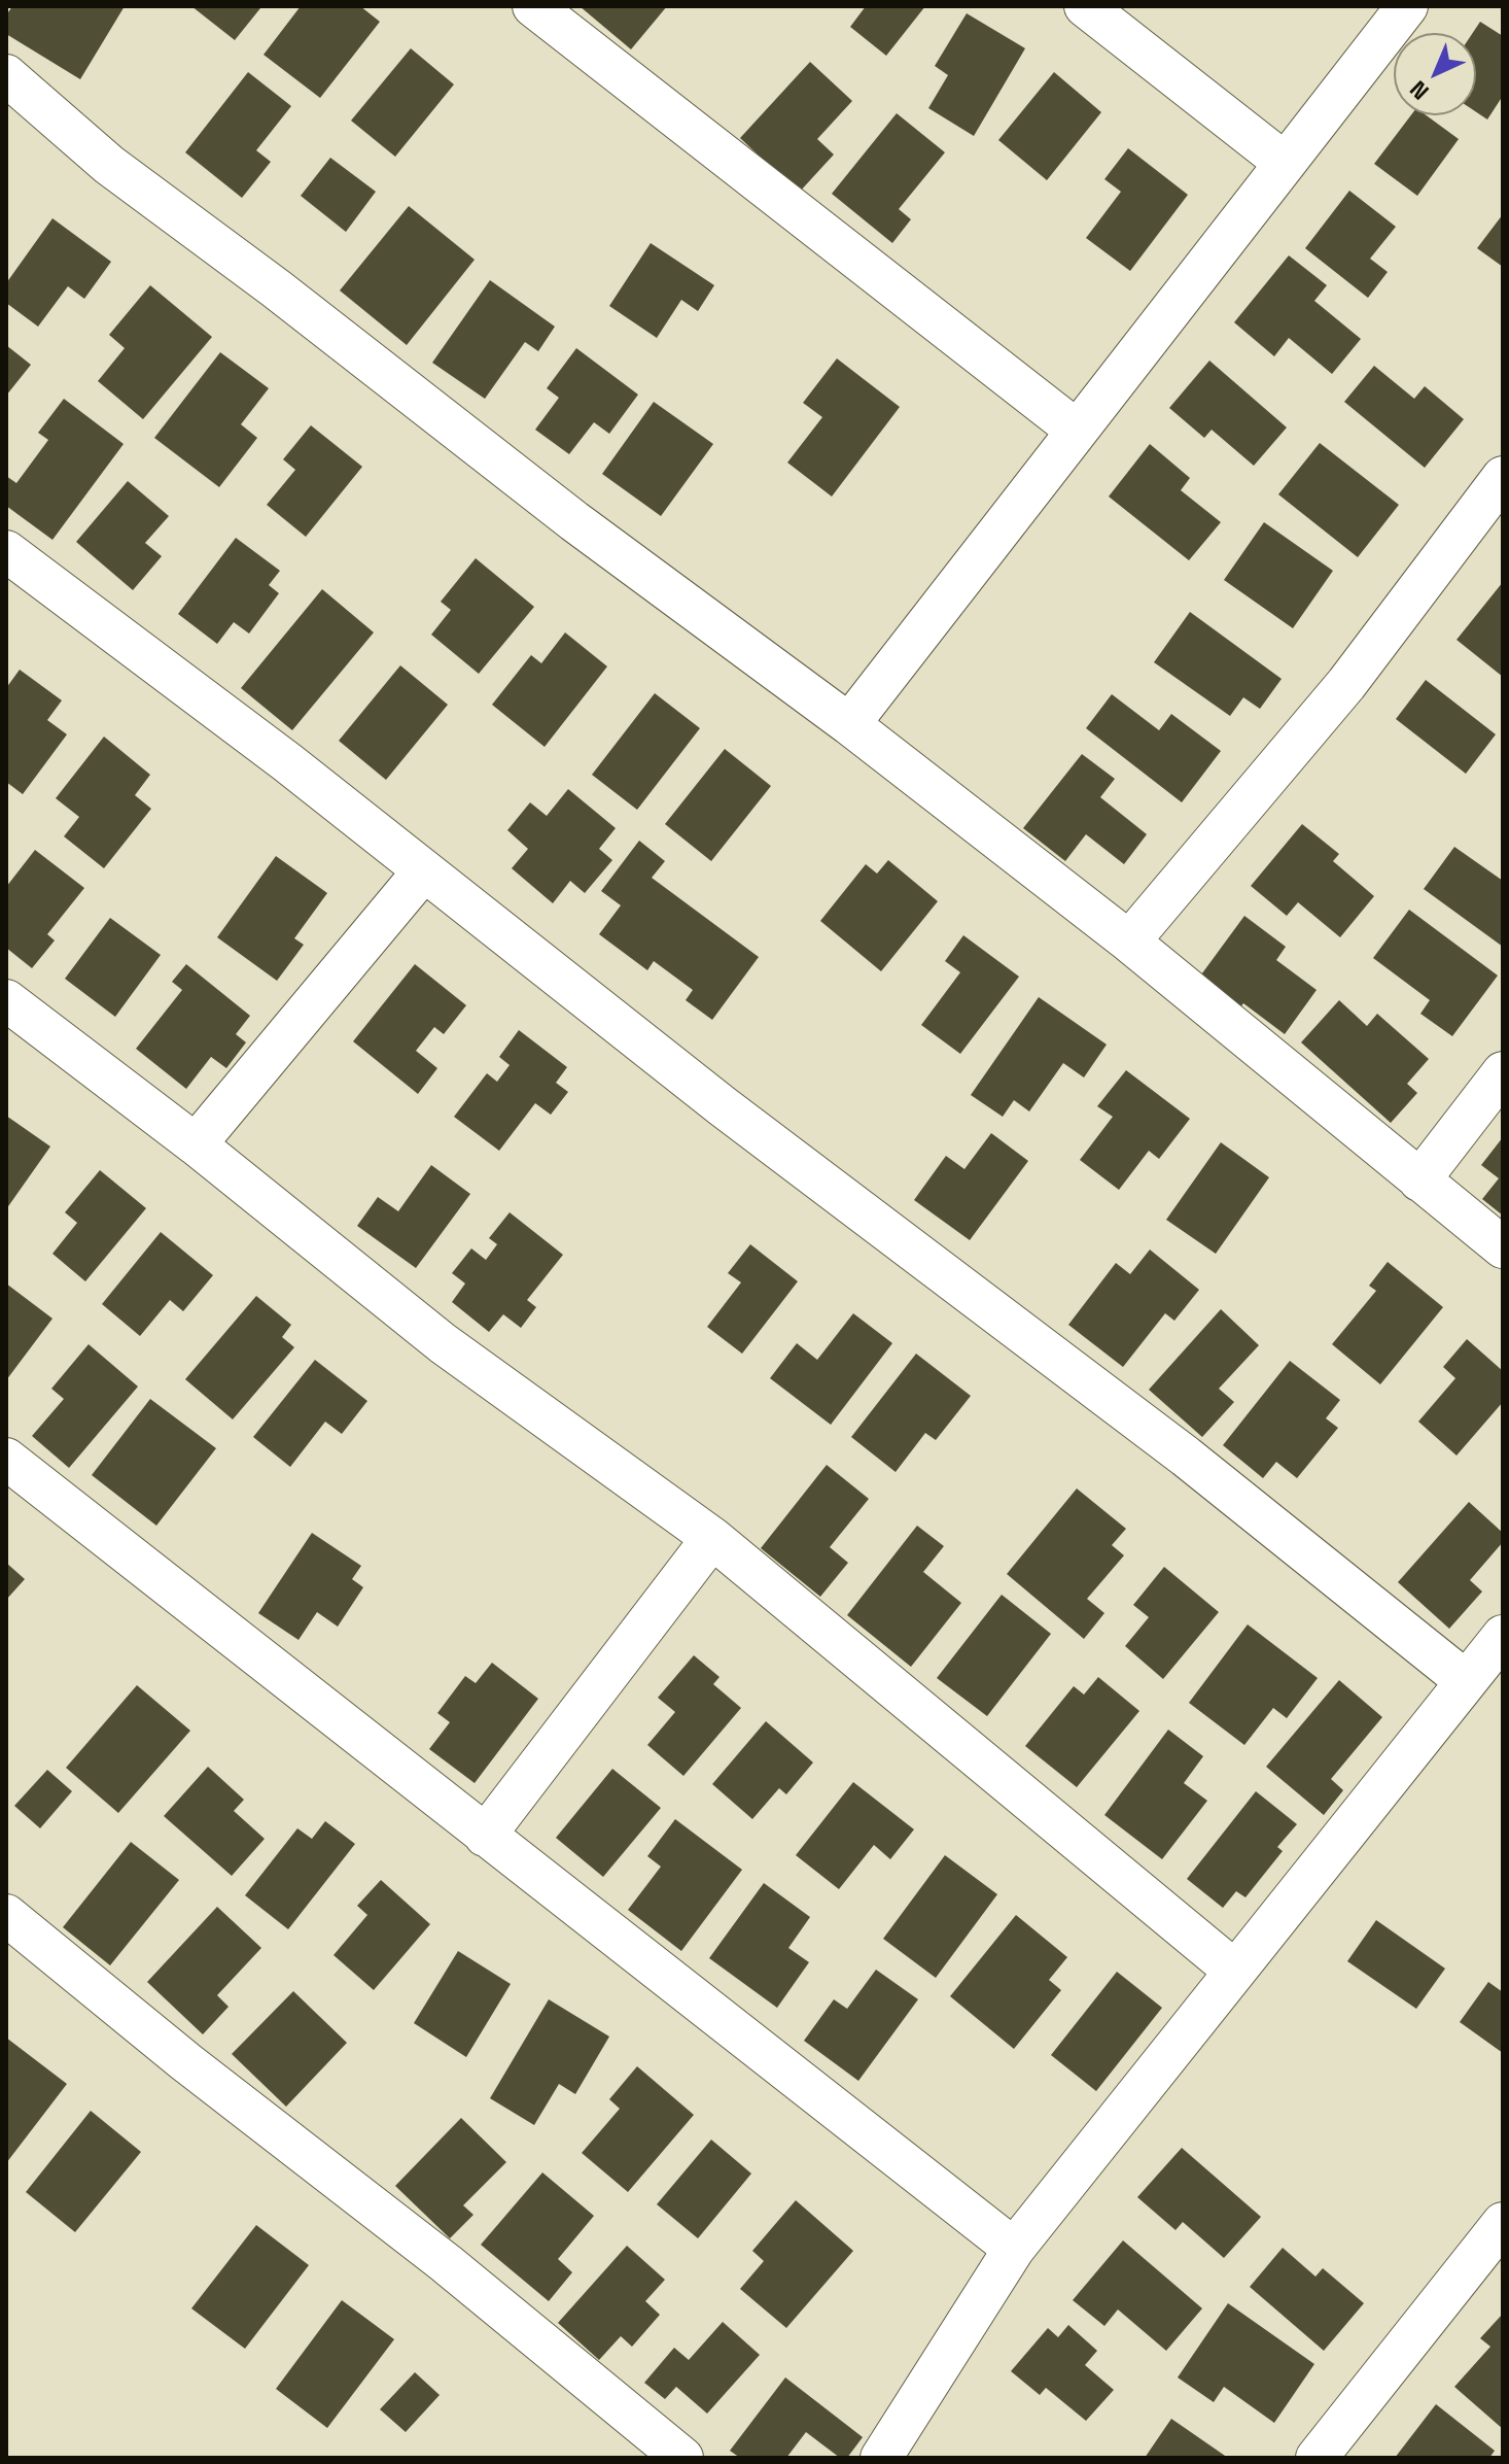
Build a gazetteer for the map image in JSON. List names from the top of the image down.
{
  "north": "bottom left"
}
